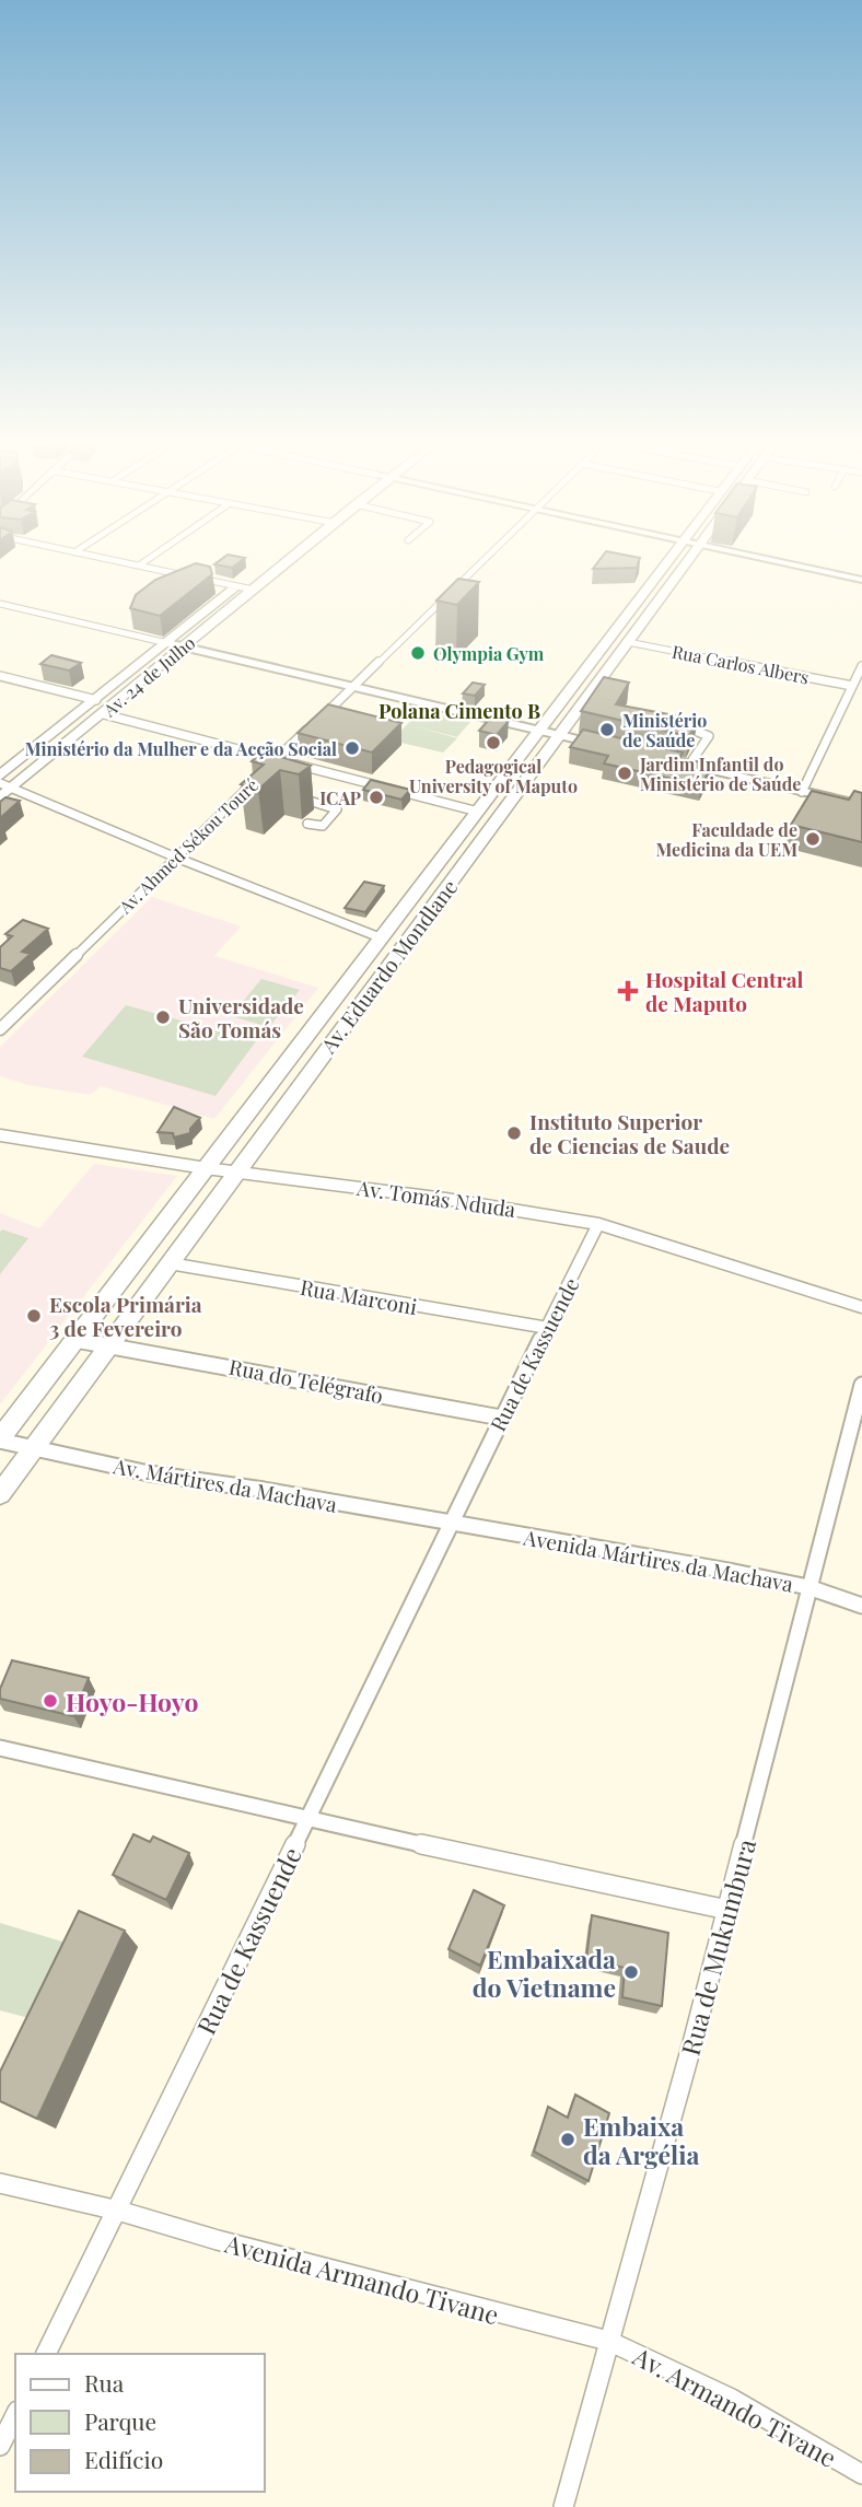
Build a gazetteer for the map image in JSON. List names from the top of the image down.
{
  "streets": {
    "main road": ["Av. 24 de Julho", "Av. Eduardo Mondlane"],
    "street": [
      "Rua Carlos Albers",
      "Av. Ahmed Sékou Touré",
      "Av. Tomás Nduda",
      "Rua Marconi",
      "Rua de Kassuende",
      "Rua do Telégrafo",
      "Av. Mártires da Machava",
      "Avenida Mártires da Machava",
      "Rua de Mukumbura",
      "Avenida Armando Tivane",
      "Av. Armando Tivane"
    ]
  },
  "crossings": [
    ["Rua Carlos Albers", "Av. Eduardo Mondlane"],
    ["Av. Eduardo Mondlane", "Av. Tomás Nduda"],
    ["Av. Eduardo Mondlane", "Rua Marconi"],
    ["Av. Eduardo Mondlane", "Rua do Telégrafo"],
    ["Av. Eduardo Mondlane", "Av. Mártires da Machava"],
    ["Av. Tomás Nduda", "Rua de Kassuende"],
    ["Rua Marconi", "Rua de Kassuende"],
    ["Rua de Kassuende", "Rua do Telégrafo"],
    ["Rua de Kassuende", "Av. Mártires da Machava"],
    ["Rua de Kassuende", "Avenida Mártires da Machava"],
    ["Rua de Kassuende", "Avenida Armando Tivane"],
    ["Av. Mártires da Machava", "Avenida Mártires da Machava"],
    ["Avenida Mártires da Machava", "Rua de Mukumbura"],
    ["Rua de Mukumbura", "Avenida Armando Tivane"],
    ["Rua de Mukumbura", "Av. Armando Tivane"],
    ["Avenida Armando Tivane", "Av. Armando Tivane"]
  ],
  "districts": ["Polana Cimento B"],
  "places": {
    "other": [
      "Olympia Gym",
      "Ministério de Saúde",
      "Pedagogical University of Maputo",
      "Ministério da Mulher e da Acção Social",
      "Jardim Infantil do Ministério de Saúde",
      "ICAP",
      "Faculdade de Medicina da UEM",
      "Universidade São Tomás",
      "Instituto Superior de Ciencias de Saude",
      "Escola Primária 3 de Fevereiro",
      "Hoyo-Hoyo",
      "Embaixada do Vietname",
      "Embaixa da Argélia"
    ],
    "health": ["Hospital Central de Maputo"]
  },
  "legend": ["Rua", "Parque", "Edifício"]
}
